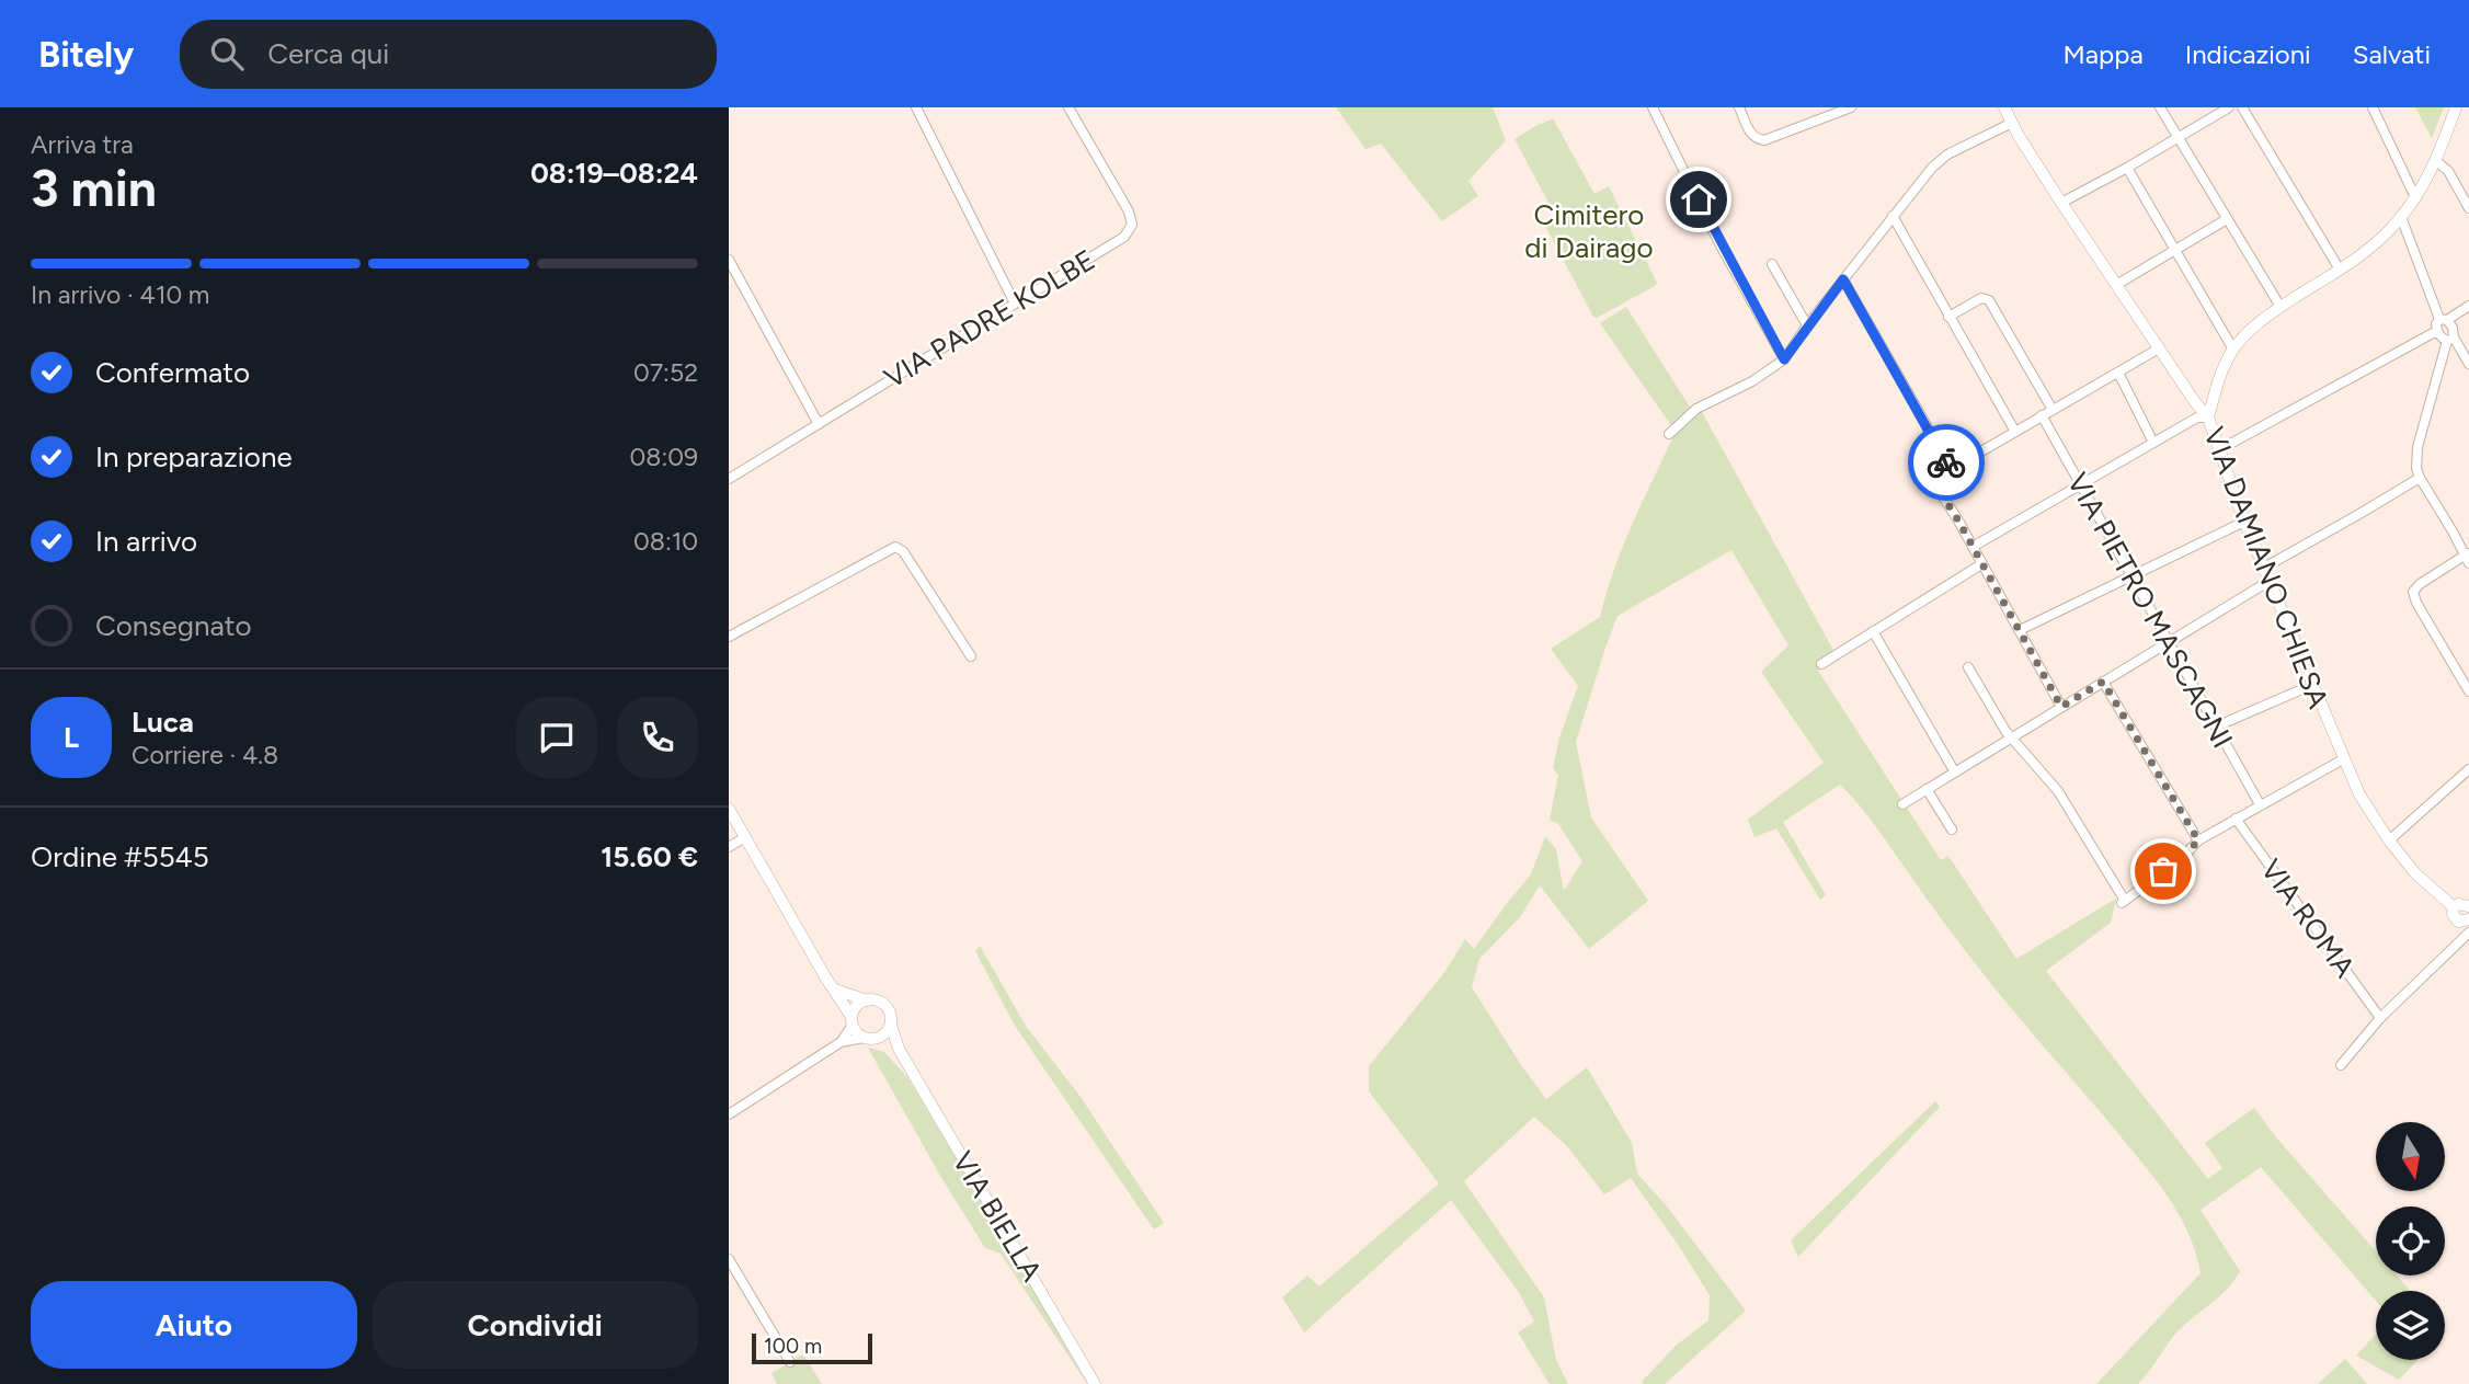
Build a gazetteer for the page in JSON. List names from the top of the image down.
{
  "streets": {
    "street": [
      "VIA PADRE KOLBE",
      "VIA DAMIANO CHIESA",
      "VIA PIETRO MASCAGNI",
      "VIA ROMA",
      "VIA BIELLA"
    ]
  },
  "parks": ["Cimitero di Dairago"],
  "scale_bar": "100 m",
  "north": "bottom",
  "page": {
    "header": "Bitely",
    "search": "Cerca qui",
    "nav": ["Mappa", "Indicazioni", "Salvati"],
    "heading": ["3 min", "Arriva tra", "08:19–08:24"],
    "panel": [
      "Luca",
      "Corriere · 4.8",
      "Ordine #5545",
      "15.60 €"
    ],
    "bar": "In arrivo · 410 m",
    "list": [
      ["Confermato", "07:52"],
      ["In preparazione", "08:09"],
      ["In arrivo", "08:10"],
      "Consegnato"
    ],
    "round": "L",
    "buttons": ["Aiuto", "Condividi"],
    "scale": "100 m"
  }
}
